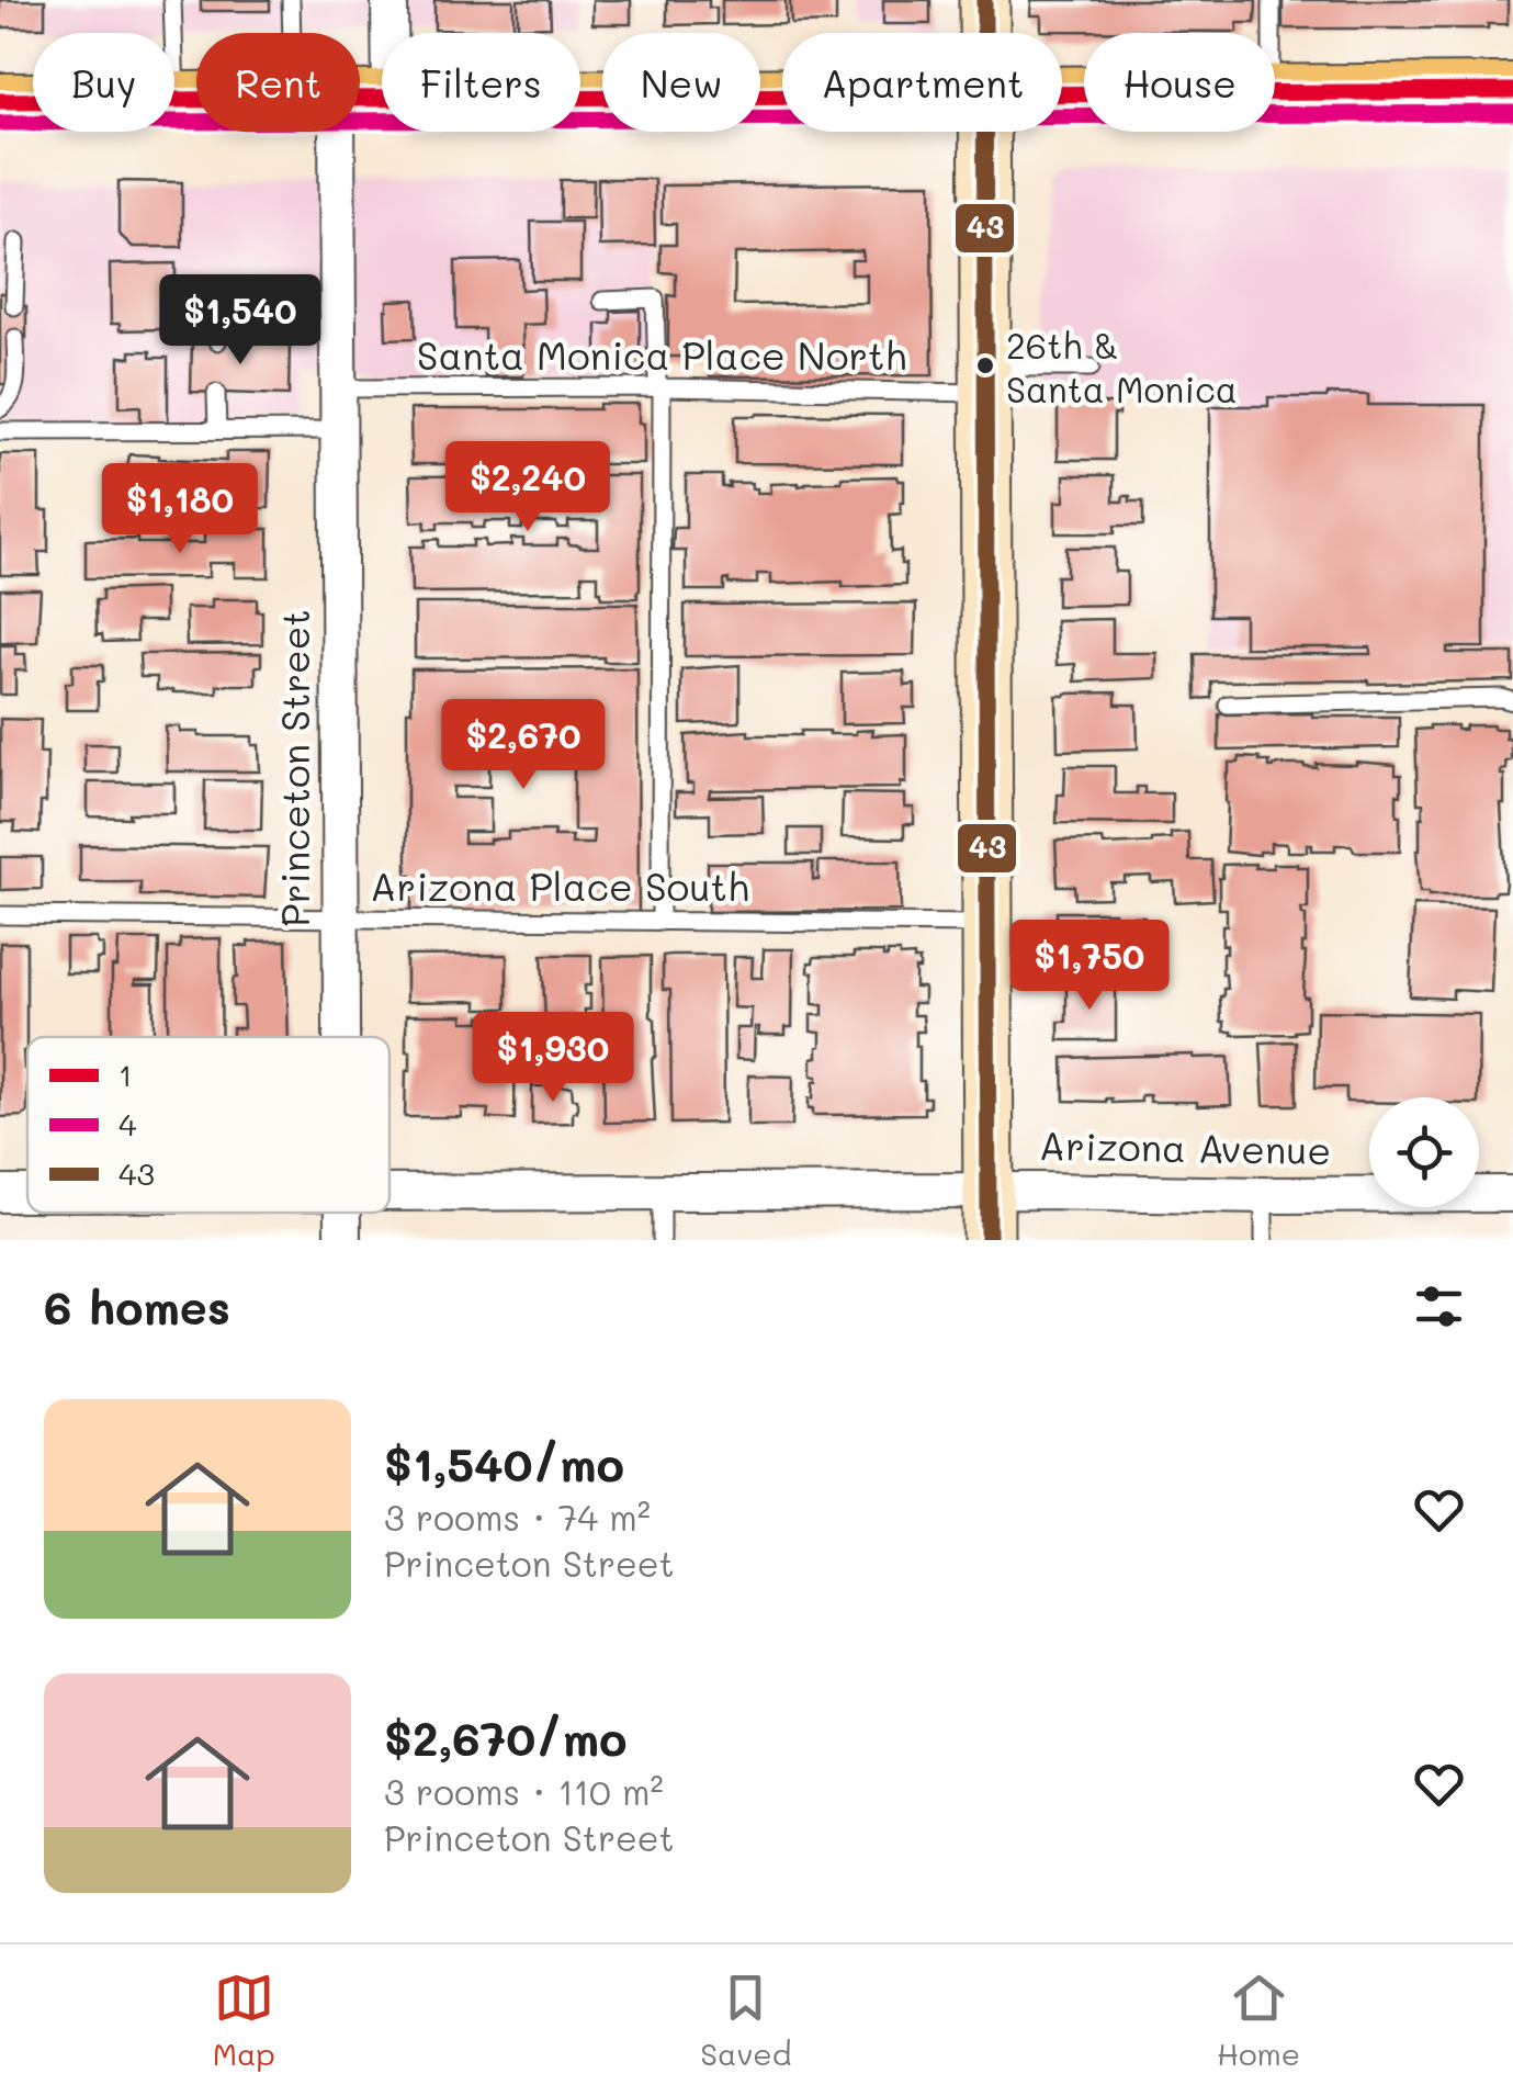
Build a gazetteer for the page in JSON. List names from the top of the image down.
{
  "streets": {
    "street": ["Princeton Street", "Arizona Avenue"],
    "lane": ["Santa Monica Place North", "Arizona Place South"]
  },
  "crossings": [
    ["Santa Monica Place North", "Princeton Street"],
    ["Princeton Street", "Arizona Place South"]
  ],
  "places": ["26th & Santa Monica"],
  "lines": ["transit line 43", "transit line 1", "transit line 4"],
  "legend": ["1", "4", "43"],
  "page": {
    "chip": [
      "Buy",
      "Rent",
      "Filters",
      "New",
      "Apartment",
      "House"
    ],
    "price": [
      "$1,540",
      "$2,240",
      "$1,180",
      "$2,670",
      "$1,750",
      "$1,930"
    ],
    "heading": "6 homes",
    "list": [
      {
        "name": "$1,540/mo",
        "note": "3 rooms · 74 m² · Princeton Street"
      },
      {
        "name": "$2,670/mo",
        "note": "3 rooms · 110 m² · Princeton Street"
      }
    ],
    "tabs": ["Map", "Saved", "Home"]
  }
}
